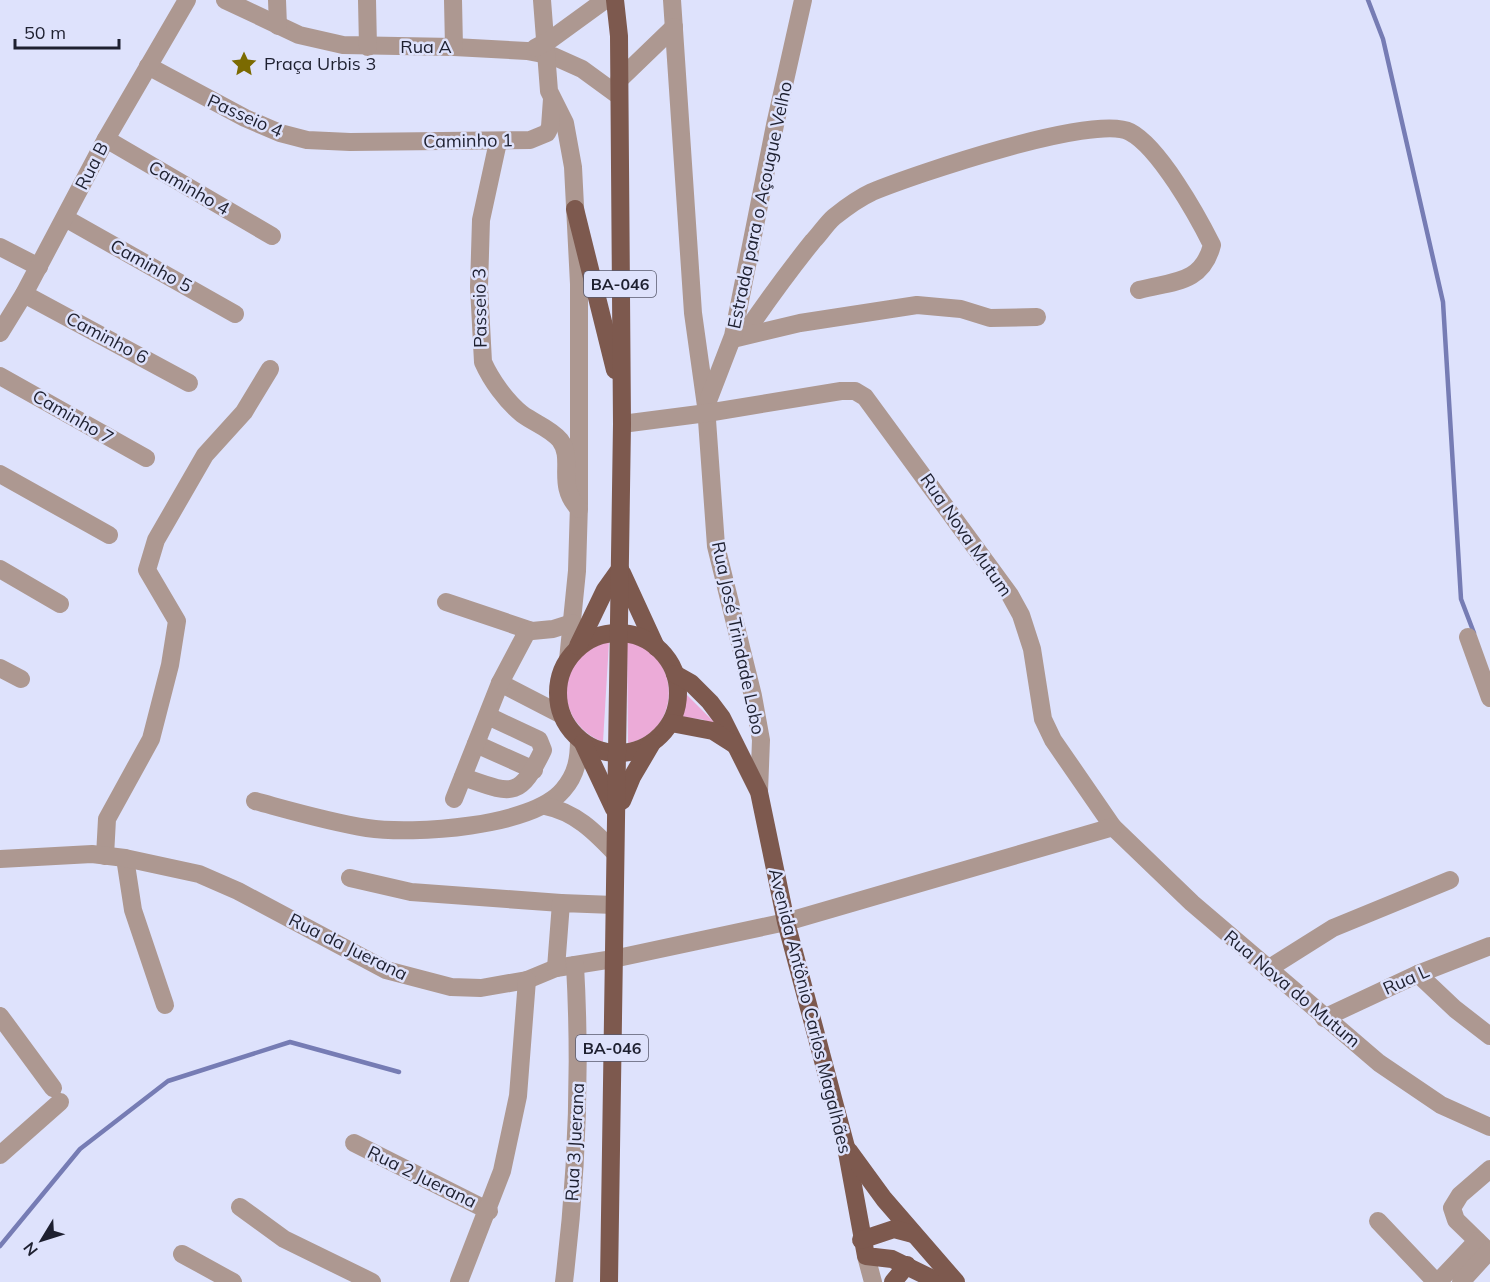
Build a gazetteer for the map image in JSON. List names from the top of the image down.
{
  "streets": {
    "main road": ["BA-046", "Avenida Antônio Carlos Magalhães"],
    "street": [
      "Rua A",
      "Passeio 4",
      "Caminho 1",
      "Rua B",
      "Caminho 4",
      "Estrada para o Açougue Velho",
      "Caminho 5",
      "Passeio 3",
      "Caminho 6",
      "Caminho 7",
      "Rua Nova Mutum",
      "Rua José Trindade Lobo",
      "Rua da Juerana",
      "Rua L",
      "Rua Nova do Mutum",
      "Rua 3 Juerana",
      "Rua 2 Juerana"
    ]
  },
  "crossings": [
    ["Rua A", "BA-046"],
    ["Passeio 4", "Caminho 1"],
    ["Passeio 4", "Rua B"],
    ["Caminho 1", "Passeio 3"],
    ["Rua B", "Caminho 4"],
    ["Rua B", "Caminho 5"],
    ["Rua B", "Caminho 6"],
    ["Estrada para o Açougue Velho", "Rua Nova Mutum"],
    ["Estrada para o Açougue Velho", "Rua José Trindade Lobo"],
    ["BA-046", "Rua Nova Mutum"],
    ["BA-046", "Rua da Juerana"],
    ["Rua Nova Mutum", "Rua José Trindade Lobo"],
    ["Rua Nova Mutum", "Rua da Juerana"],
    ["Rua Nova Mutum", "Rua Nova do Mutum"],
    ["Rua José Trindade Lobo", "Avenida Antônio Carlos Magalhães"],
    ["Rua da Juerana", "Rua Nova do Mutum"],
    ["Rua da Juerana", "Avenida Antônio Carlos Magalhães"],
    ["Rua da Juerana", "Rua 3 Juerana"],
    ["Rua L", "Rua Nova do Mutum"]
  ],
  "places": {
    "place": ["Praça Urbis 3"]
  },
  "scale_bar": "50 m",
  "north": "bottom left"
}
